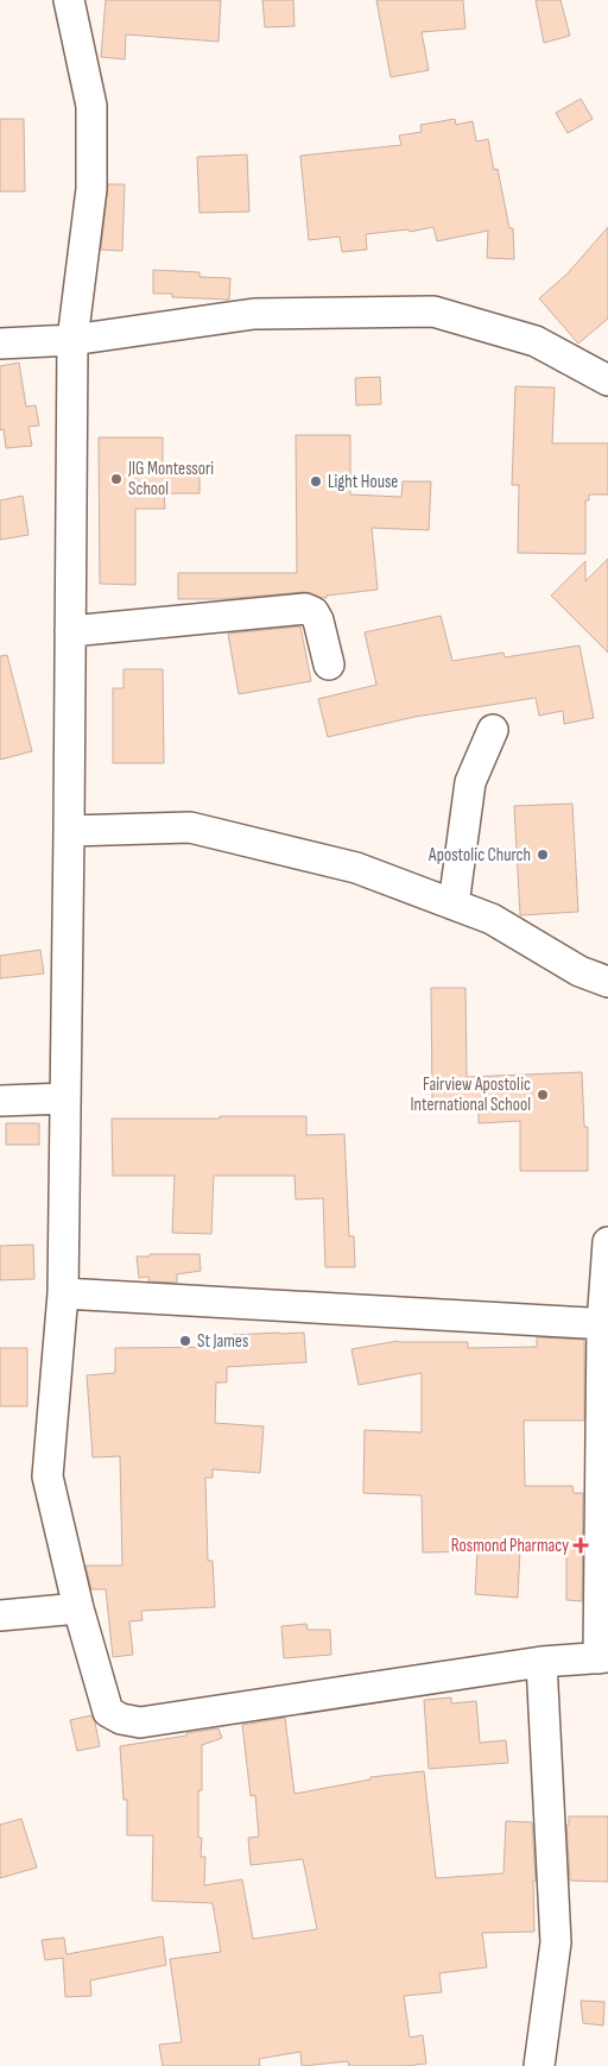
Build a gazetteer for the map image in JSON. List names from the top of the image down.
{
  "places": {
    "other": [
      "JIG Montessori School",
      "Light House",
      "Apostolic Church",
      "Fairview Apostolic International School",
      "St James"
    ],
    "health": ["Rosmond Pharmacy"]
  }
}
